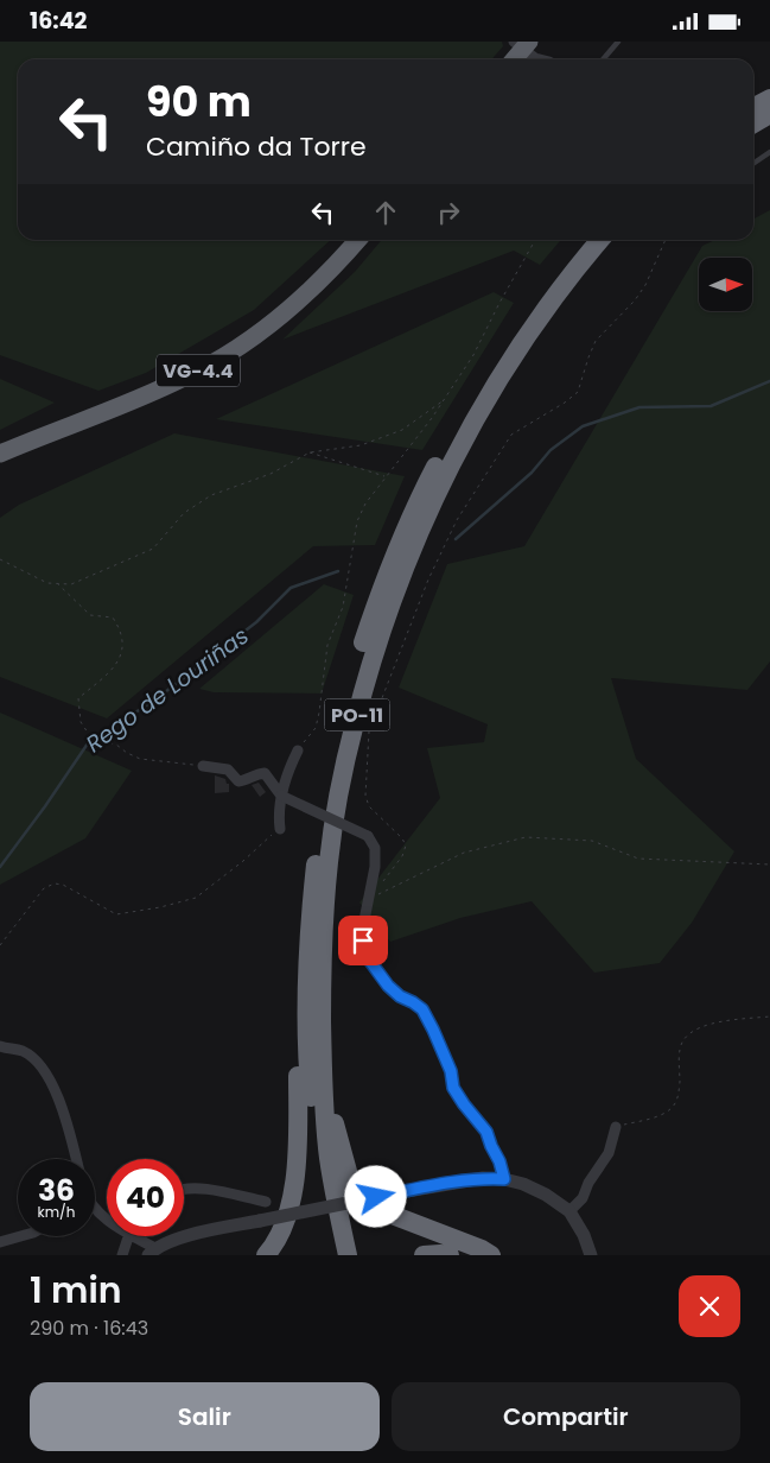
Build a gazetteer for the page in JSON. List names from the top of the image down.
{
  "streets": {
    "highway": ["VG-4.4", "PO-11"]
  },
  "water": ["Rego de Louriñas"],
  "north": "right",
  "page": {
    "status": "16:42",
    "turn": ["90 m", "Camiño da Torre"],
    "speed": "36 km/h",
    "limit": "40",
    "heading": ["1 min", "290 m · 16:43"],
    "buttons": ["Salir", "Compartir"]
  }
}
